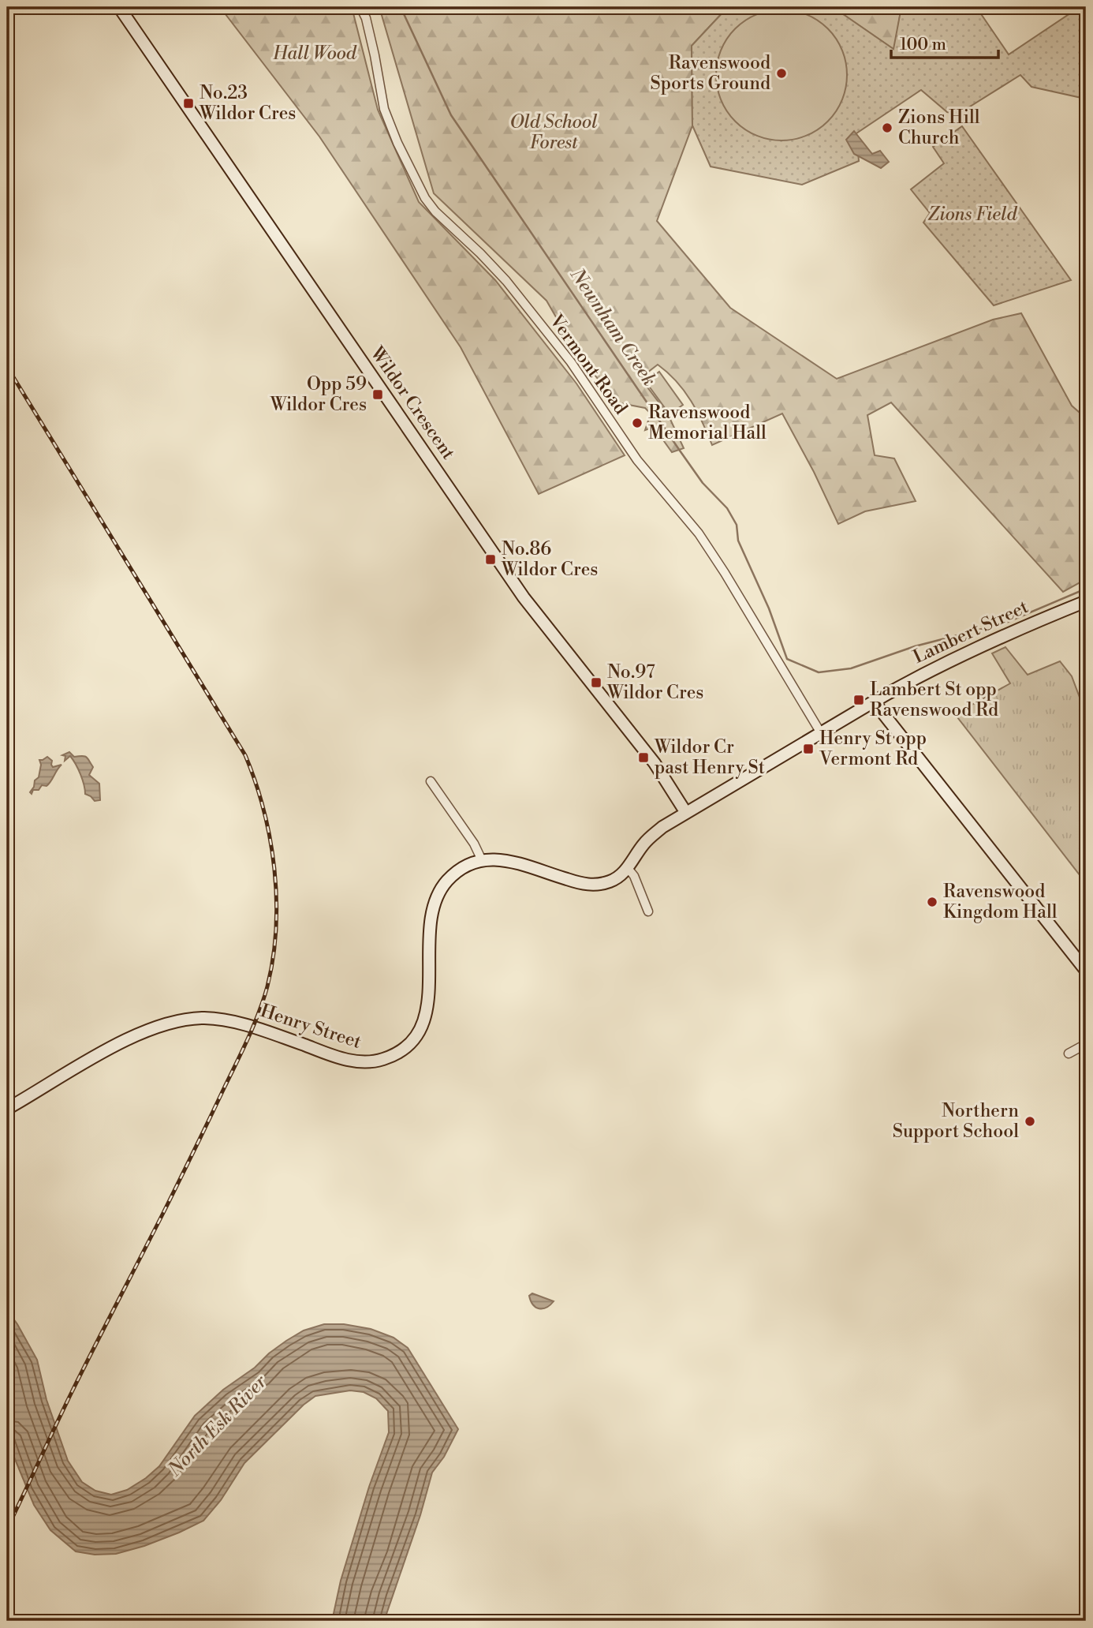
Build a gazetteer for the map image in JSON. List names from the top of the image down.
{
  "streets": {
    "street": [
      "Vermont Road",
      "Wildor Crescent",
      "Lambert Street",
      "Henry Street"
    ]
  },
  "crossings": [
    ["Vermont Road", "Henry Street"],
    ["Wildor Crescent", "Henry Street"],
    ["Lambert Street", "Henry Street"]
  ],
  "water": ["Newnham Creek", "North Esk River"],
  "parks": ["Hall Wood", "Old School Forest", "Zions Field"],
  "places": {
    "other": [
      "Ravenswood Sports Ground",
      "Zions Hill Church",
      "Ravenswood Memorial Hall",
      "Ravenswood Kingdom Hall",
      "Northern Support School"
    ],
    "transit": [
      "No.23 Wildor Cres",
      "Opp 59 Wildor Cres",
      "No.86 Wildor Cres",
      "No.97 Wildor Cres",
      "Lambert St opp Ravenswood Rd",
      "Henry St opp Vermont Rd",
      "Wildor Cr past Henry St"
    ]
  },
  "scale_bar": "100 m"
}
